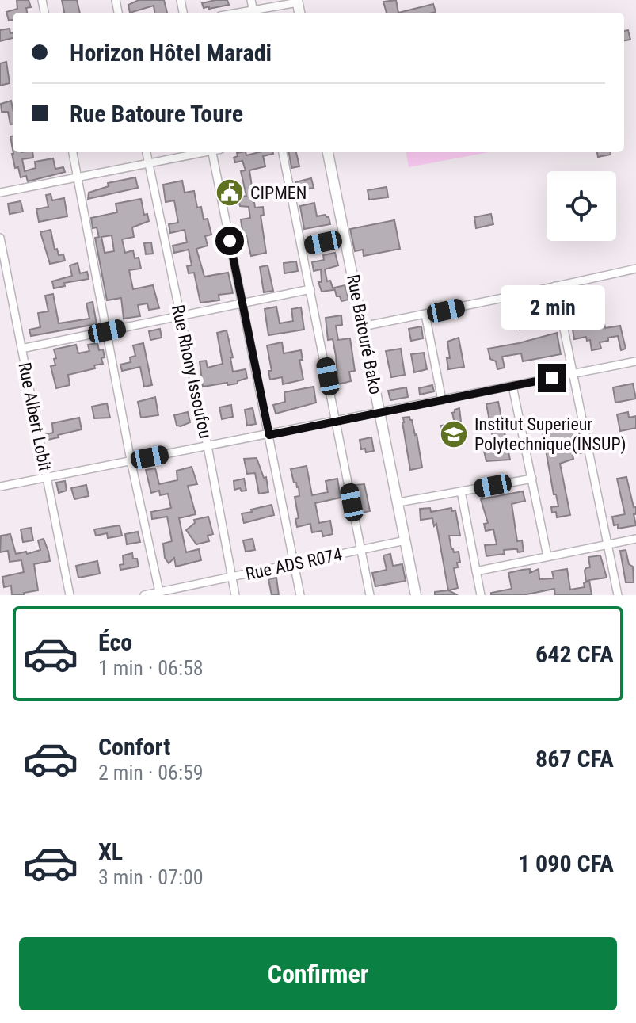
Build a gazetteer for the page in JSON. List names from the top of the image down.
{
  "streets": {
    "main road": ["Rue Batouré Bako"],
    "street": ["Rue Rhony Issoufou", "Rue Albert Lobit", "Rue ADS R074"]
  },
  "crossings": [
    ["Rue Batouré Bako", "Rue ADS R074"],
    ["Rue Rhony Issoufou", "Rue ADS R074"]
  ],
  "places": {
    "public building": ["CIPMEN"],
    "school or university": ["Institut Superieur Polytechnique(INSUP)"]
  },
  "page": {
    "banner": ["Horizon Hôtel Maradi", "Rue Batoure Toure"],
    "bubble": "2 min",
    "list": [
      {
        "name": "Éco",
        "note": "1 min · 06:58",
        "value": "642 CFA"
      },
      {
        "name": "Confort",
        "note": "2 min · 06:59",
        "value": "867 CFA"
      },
      {
        "name": "XL",
        "note": "3 min · 07:00",
        "value": "1 090 CFA"
      }
    ],
    "buttons": "Confirmer"
  }
}
